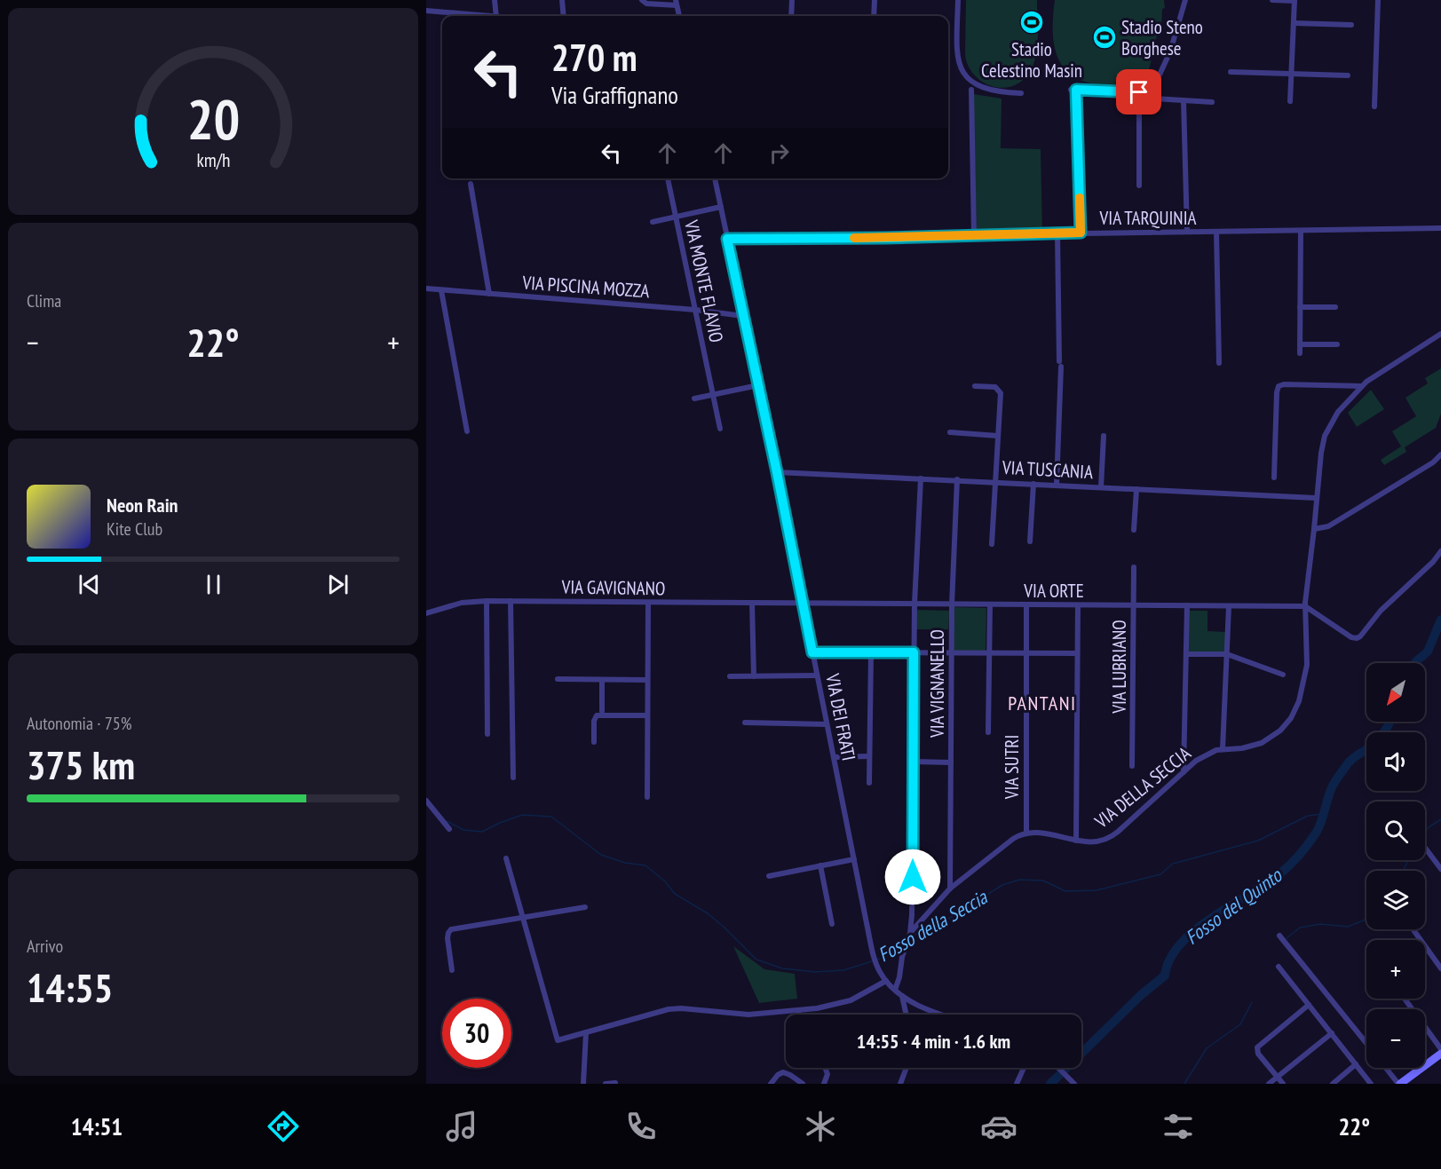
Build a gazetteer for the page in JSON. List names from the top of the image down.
{
  "streets": {
    "street": [
      "VIA TARQUINIA",
      "VIA MONTE FLAVIO",
      "VIA PISCINA MOZZA",
      "VIA TUSCANIA",
      "VIA GAVIGNANO",
      "VIA ORTE",
      "VIA LUBRIANO",
      "VIA VIGNANELLO",
      "VIA DEI FRATI",
      "VIA SUTRI",
      "VIA DELLA SECCIA"
    ]
  },
  "crossings": [
    ["VIA TARQUINIA", "VIA DEI FRATI"],
    ["VIA MONTE FLAVIO", "VIA PISCINA MOZZA"],
    ["VIA PISCINA MOZZA", "VIA DEI FRATI"],
    ["VIA TUSCANIA", "VIA VIGNANELLO"],
    ["VIA TUSCANIA", "VIA DEI FRATI"],
    ["VIA TUSCANIA", "VIA DELLA SECCIA"],
    ["VIA GAVIGNANO", "VIA ORTE"],
    ["VIA GAVIGNANO", "VIA DEI FRATI"],
    ["VIA ORTE", "VIA LUBRIANO"],
    ["VIA ORTE", "VIA VIGNANELLO"],
    ["VIA ORTE", "VIA DEI FRATI"],
    ["VIA ORTE", "VIA SUTRI"],
    ["VIA ORTE", "VIA DELLA SECCIA"],
    ["VIA SUTRI", "VIA DELLA SECCIA"]
  ],
  "districts": ["PANTANI"],
  "water": ["Fosso del Quinto", "Fosso della Seccia"],
  "places": {
    "sports": ["Stadio Celestino Masin", "Stadio Steno Borghese"]
  },
  "north": "bottom left",
  "page": {
    "turn": ["270 m", "Via Graffignano"],
    "tile": [
      "Clima",
      ["Autonomia · 75%", "375 km"],
      ["Arrivo", "14:55"]
    ],
    "heat": ["−", "22°", "+"],
    "song": ["Neon Rain", "Kite Club"],
    "map_buttons": ["+", "−"],
    "limit": "30",
    "trip": "14:55 · 4 min · 1.6 km",
    "tabs": ["14:51", "22°"],
    "gauge": ["20", "km/h"]
  }
}
